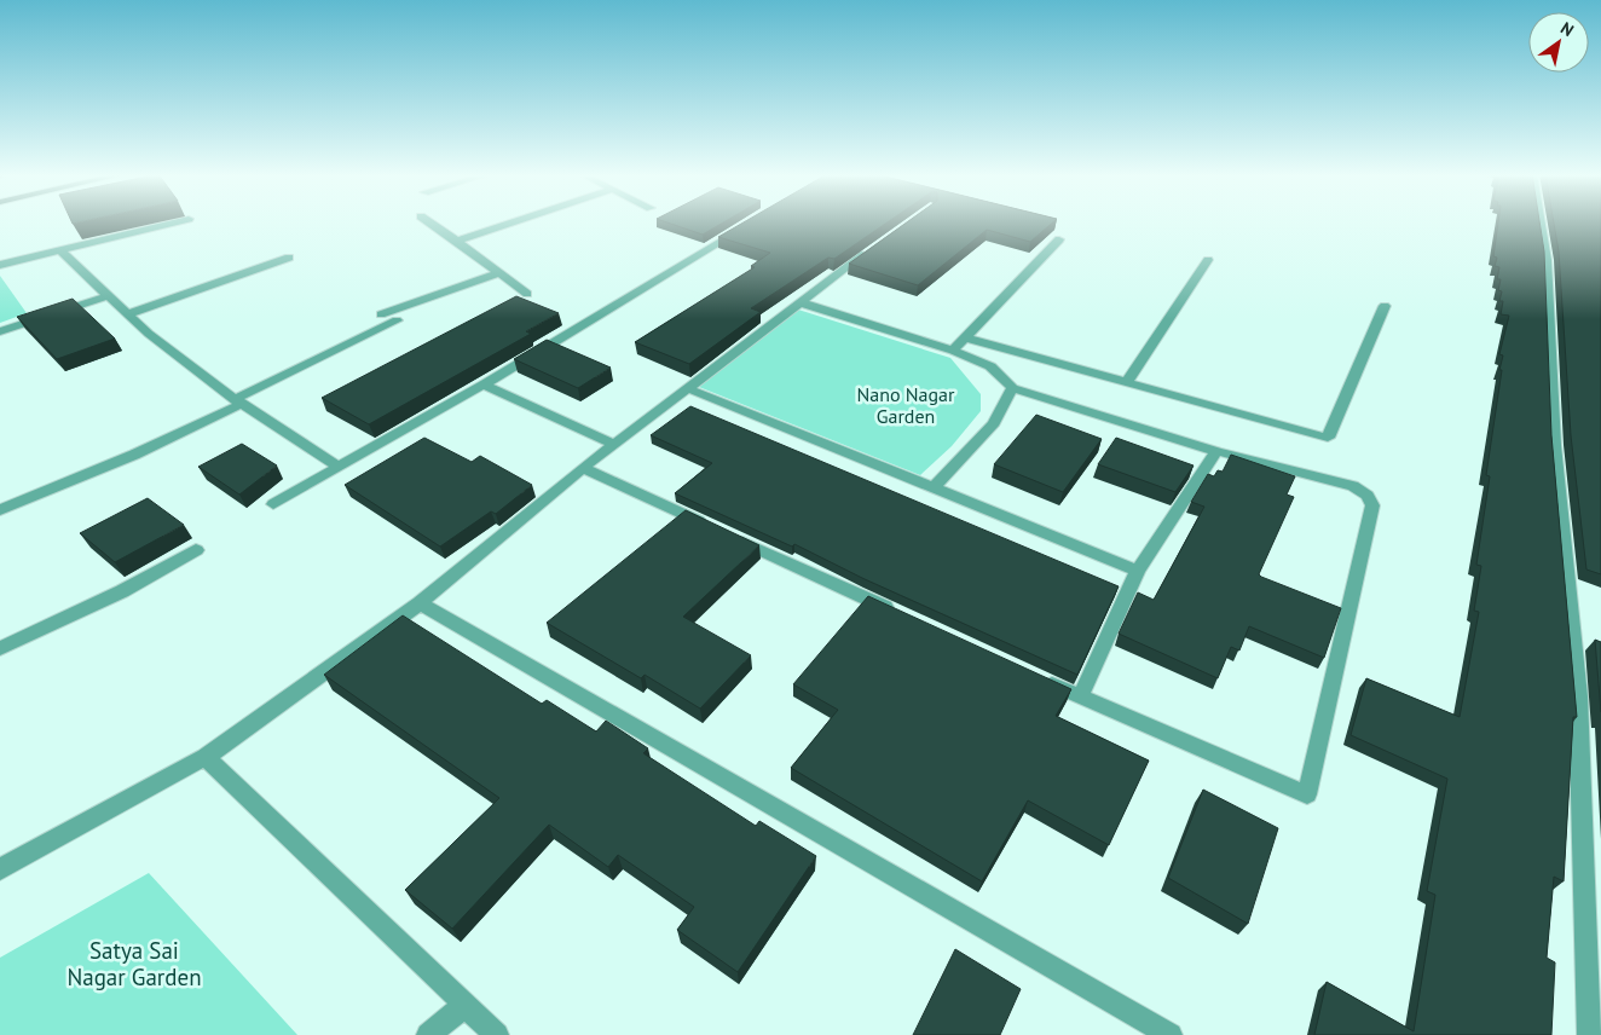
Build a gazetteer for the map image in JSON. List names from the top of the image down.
{
  "parks": ["Nano Nagar Garden", "Satya Sai Nagar Garden"],
  "north": "top right"
}
